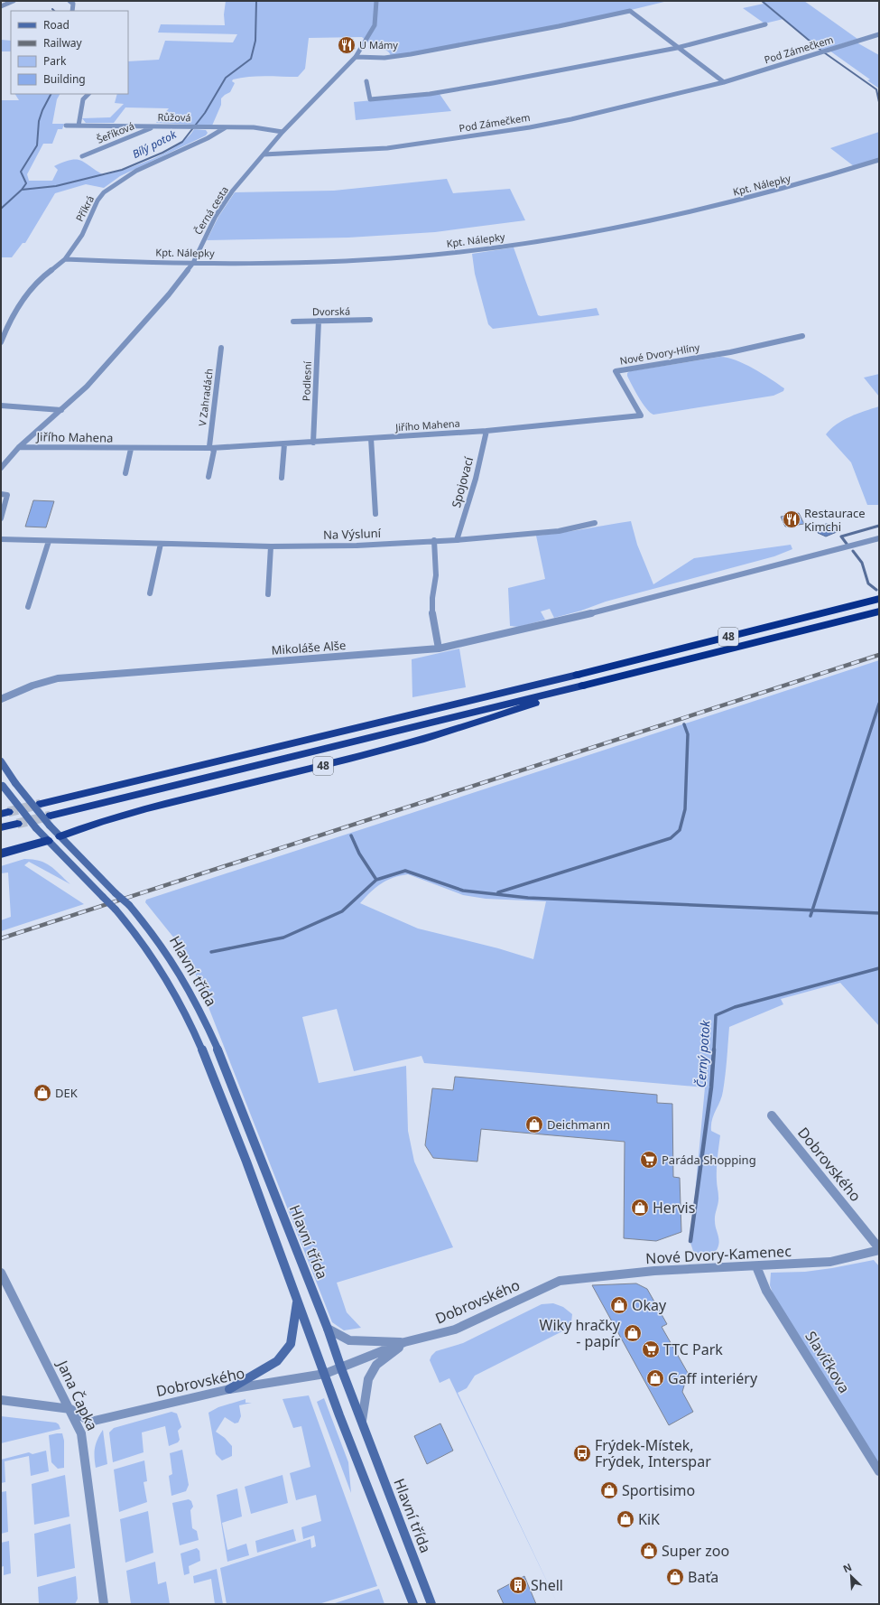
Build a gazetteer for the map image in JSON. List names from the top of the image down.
{
  "streets": {
    "highway": ["48"],
    "main road": ["Hlavní třída"],
    "street": [
      "Pod Zámečkem",
      "Růžová",
      "Šeříková",
      "Kpt. Nálepky",
      "Příkrá",
      "Černá cesta",
      "Dvorská",
      "Nové Dvory-Hlíny",
      "Podlesní",
      "V Zahradách",
      "Jiřího Mahena",
      "Spojovací",
      "Na Výsluní",
      "Mikoláše Alše",
      "Dobrovského",
      "Nové Dvory-Kamenec",
      "Slavíčkova",
      "Jana Čapka"
    ]
  },
  "crossings": [
    ["Pod Zámečkem", "Černá cesta"],
    ["Růžová", "Šeříková"],
    ["Růžová", "Příkrá"],
    ["Růžová", "Černá cesta"],
    ["Kpt. Nálepky", "Příkrá"],
    ["Kpt. Nálepky", "Černá cesta"],
    ["Černá cesta", "Jiřího Mahena"],
    ["Dvorská", "Podlesní"],
    ["Nové Dvory-Hlíny", "Jiřího Mahena"],
    ["Nové Dvory-Hlíny", "Spojovací"],
    ["Podlesní", "Jiřího Mahena"],
    ["V Zahradách", "Jiřího Mahena"],
    ["Jiřího Mahena", "Spojovací"],
    ["Spojovací", "Na Výsluní"],
    ["48", "Hlavní třída"],
    ["Hlavní třída", "Dobrovského"],
    ["Dobrovského", "Nové Dvory-Kamenec"],
    ["Dobrovského", "Jana Čapka"],
    ["Nové Dvory-Kamenec", "Slavíčkova"]
  ],
  "water": ["Bílý potok", "Černý potok"],
  "places": {
    "restaurant": ["U Mámy", "Restaurace Kimchi"],
    "shop": [
      "DEK",
      "Deichmann",
      "Hervis",
      "Okay",
      "Wiky hračky - papír",
      "Gaff interiéry",
      "Sportisimo",
      "KiK",
      "Super zoo",
      "Baťa"
    ],
    "supermarket": ["Paráda Shopping", "TTC Park"],
    "bus stop": ["Frýdek-Místek, Frýdek, Interspar"],
    "building": ["Shell"]
  },
  "legend": [
    "Road",
    "Railway",
    "Park",
    "Building"
  ],
  "north": "top left"
}
